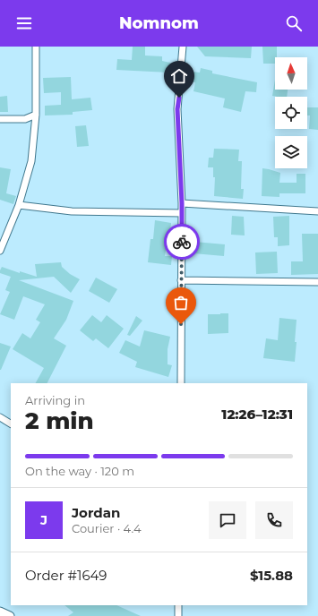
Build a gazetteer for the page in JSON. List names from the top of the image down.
{
  "north": "top",
  "page": {
    "header": "Nomnom",
    "heading": ["2 min", "Arriving in", "12:26–12:31"],
    "panel": [
      "Jordan",
      "Courier · 4.4",
      "Order #1649",
      "$15.88"
    ],
    "bar": "On the way · 120 m",
    "round": "J"
  }
}
